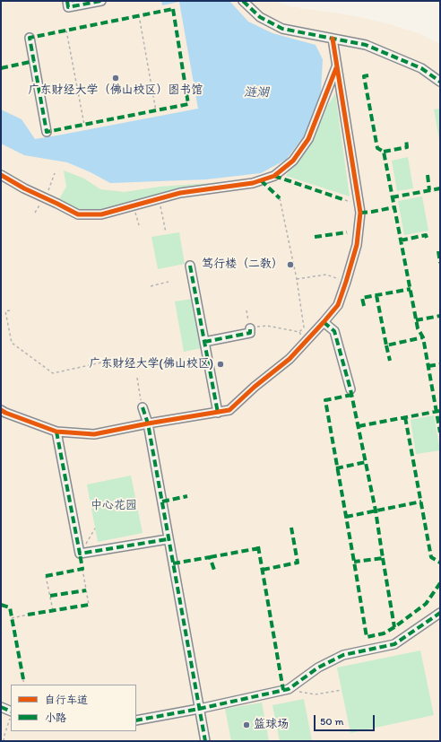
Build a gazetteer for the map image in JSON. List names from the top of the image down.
{
  "water": ["涟湖"],
  "parks": ["中心花园"],
  "places": [
    "广东财经大学（佛山校区）图书馆",
    "笃行楼（二教）",
    "广东财经大学(佛山校区)",
    "篮球场"
  ],
  "legend": ["自行车道", "小路"],
  "scale_bar": "50 m"
}
